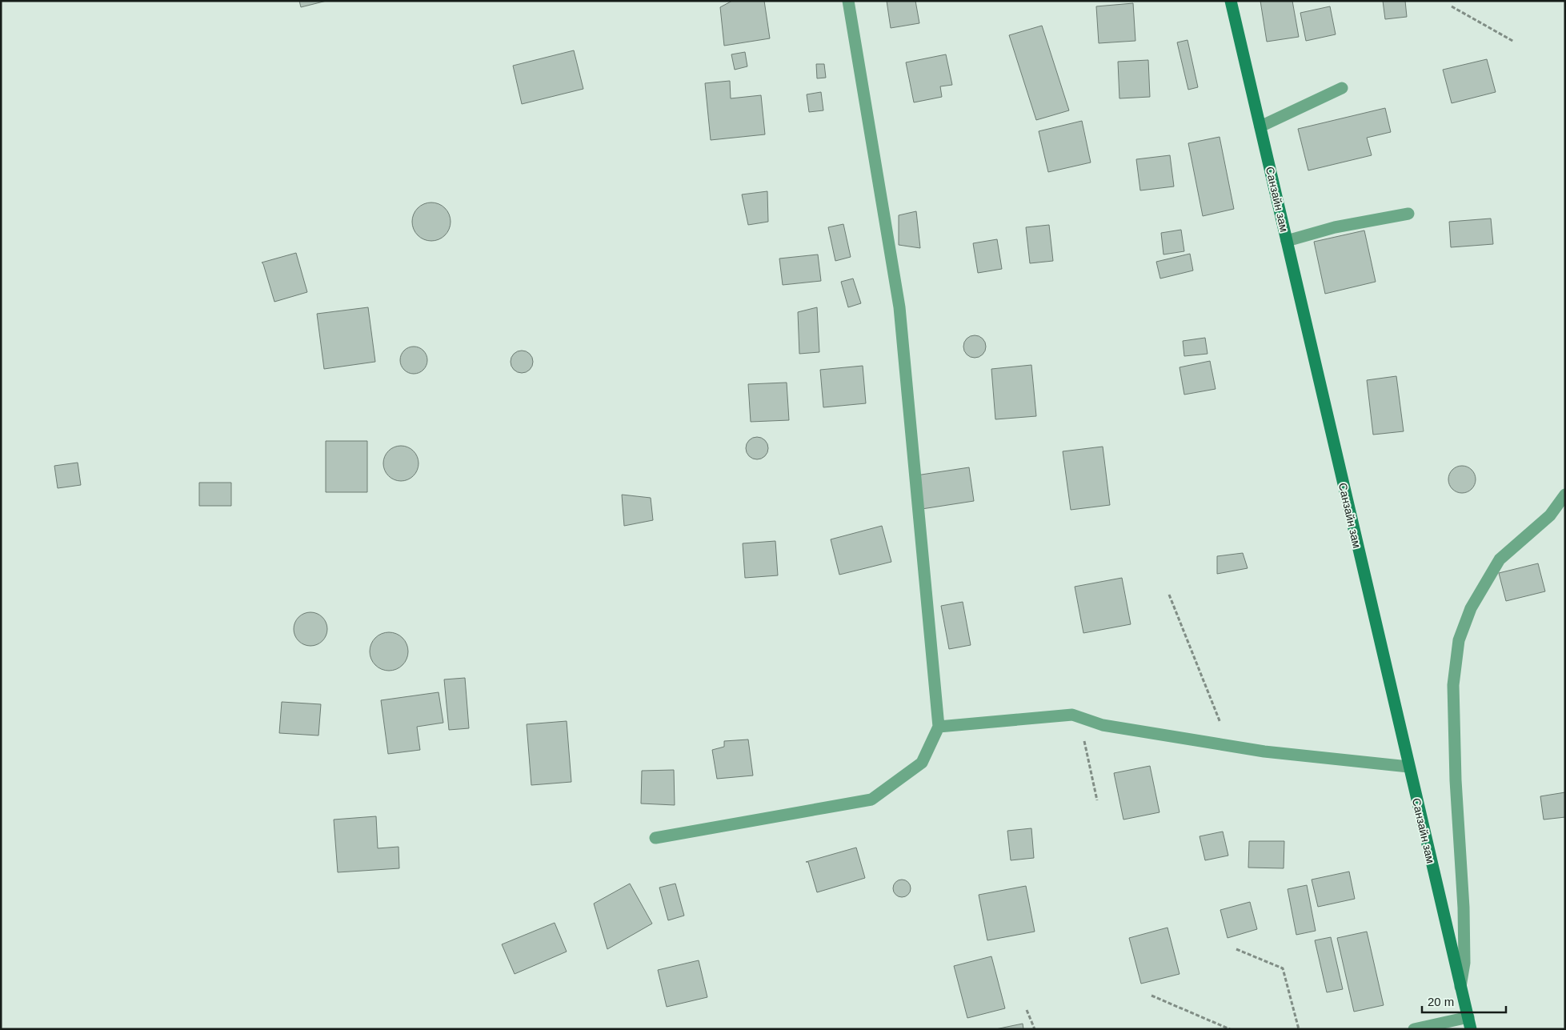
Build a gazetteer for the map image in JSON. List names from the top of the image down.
{
  "streets": {
    "main road": ["Санзайн зам"]
  },
  "scale_bar": "20 m"
}
